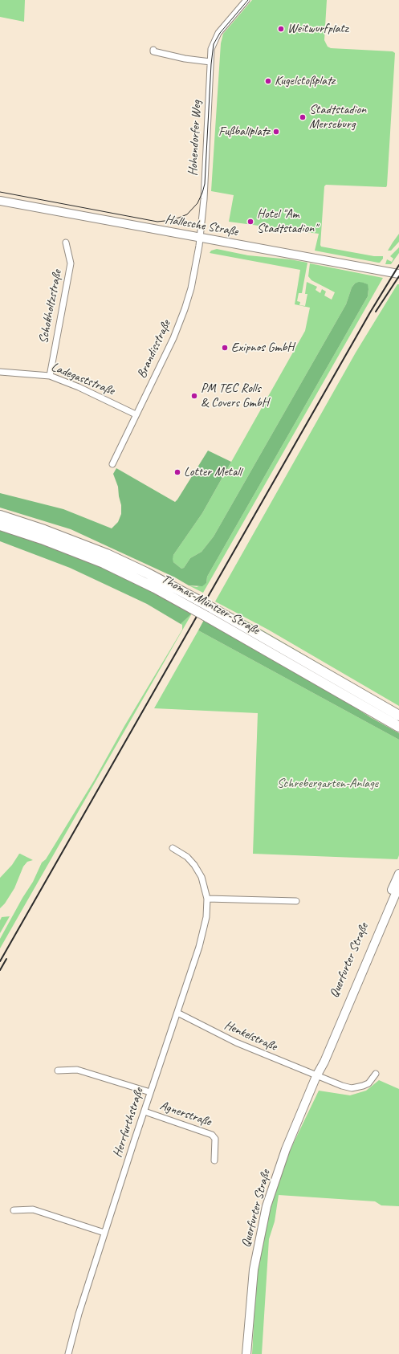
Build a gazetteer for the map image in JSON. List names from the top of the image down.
{
  "streets": {
    "main road": ["Hallesche Straße", "Thomas-Müntzer-Straße", "Querfurter Straße"],
    "street": [
      "Hohendorfer Weg",
      "Schokholtzstraße",
      "Brandisstraße",
      "Ladegaststraße",
      "Henkelstraße",
      "Agnerstraße",
      "Herrfurthstraße"
    ]
  },
  "crossings": [
    ["Hohendorfer Weg", "Hallesche Straße"],
    ["Hohendorfer Weg", "Brandisstraße"],
    ["Hallesche Straße", "Brandisstraße"],
    ["Schokholtzstraße", "Ladegaststraße"],
    ["Brandisstraße", "Ladegaststraße"],
    ["Querfurter Straße", "Henkelstraße"],
    ["Henkelstraße", "Herrfurthstraße"],
    ["Agnerstraße", "Herrfurthstraße"]
  ],
  "parks": ["Schrebergarten-Anlage"],
  "places": [
    "Weitwurfplatz",
    "Kugelstoßplatz",
    "Stadtstadion Merseburg",
    "Fußballplatz",
    "Hotel \"Am Stadtstadion\"",
    "Exipnos GmbH",
    "PM TEC Rolls & Covers GmbH",
    "Lotter Metall"
  ]
}
